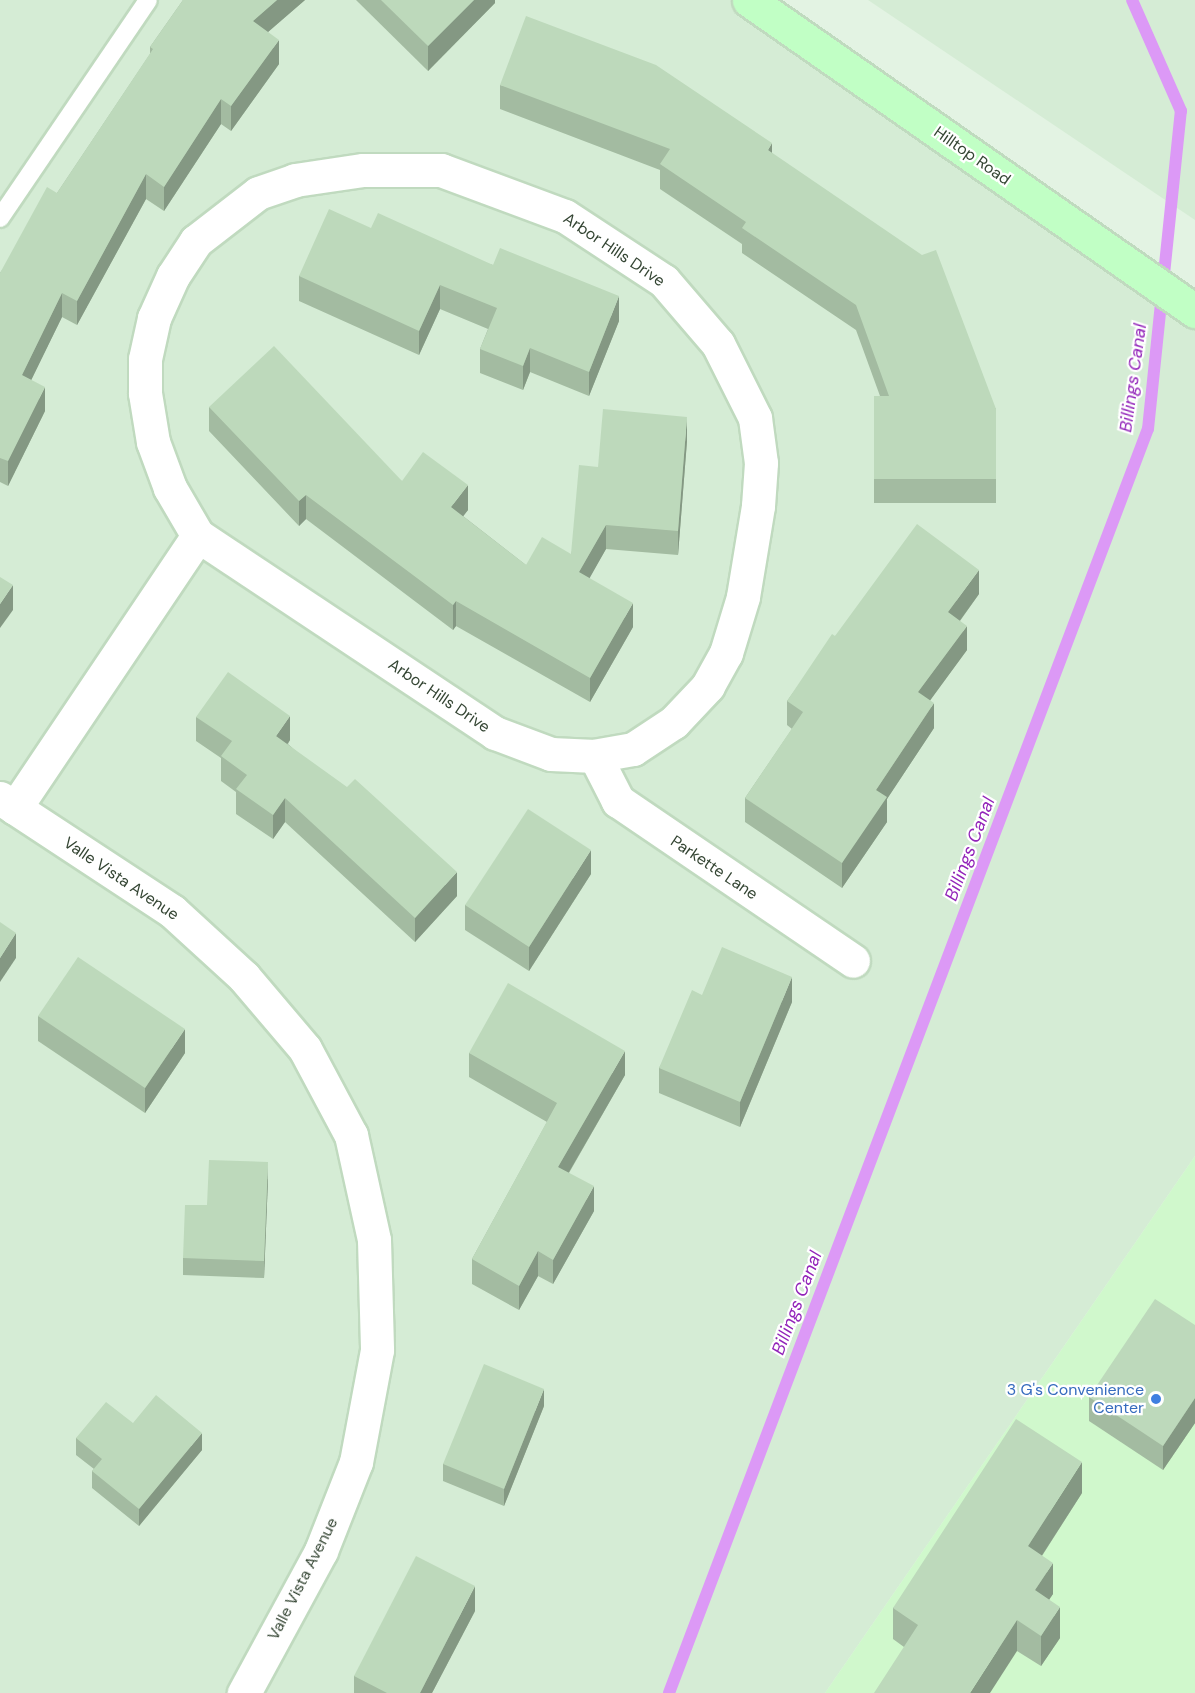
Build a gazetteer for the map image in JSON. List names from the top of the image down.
{
  "streets": {
    "main road": ["Hilltop Road"],
    "street": ["Arbor Hills Drive", "Parkette Lane", "Valle Vista Avenue"]
  },
  "crossings": [
    ["Arbor Hills Drive", "Parkette Lane"]
  ],
  "water": ["Billings Canal"],
  "places": ["3 G's Convenience Center"]
}
